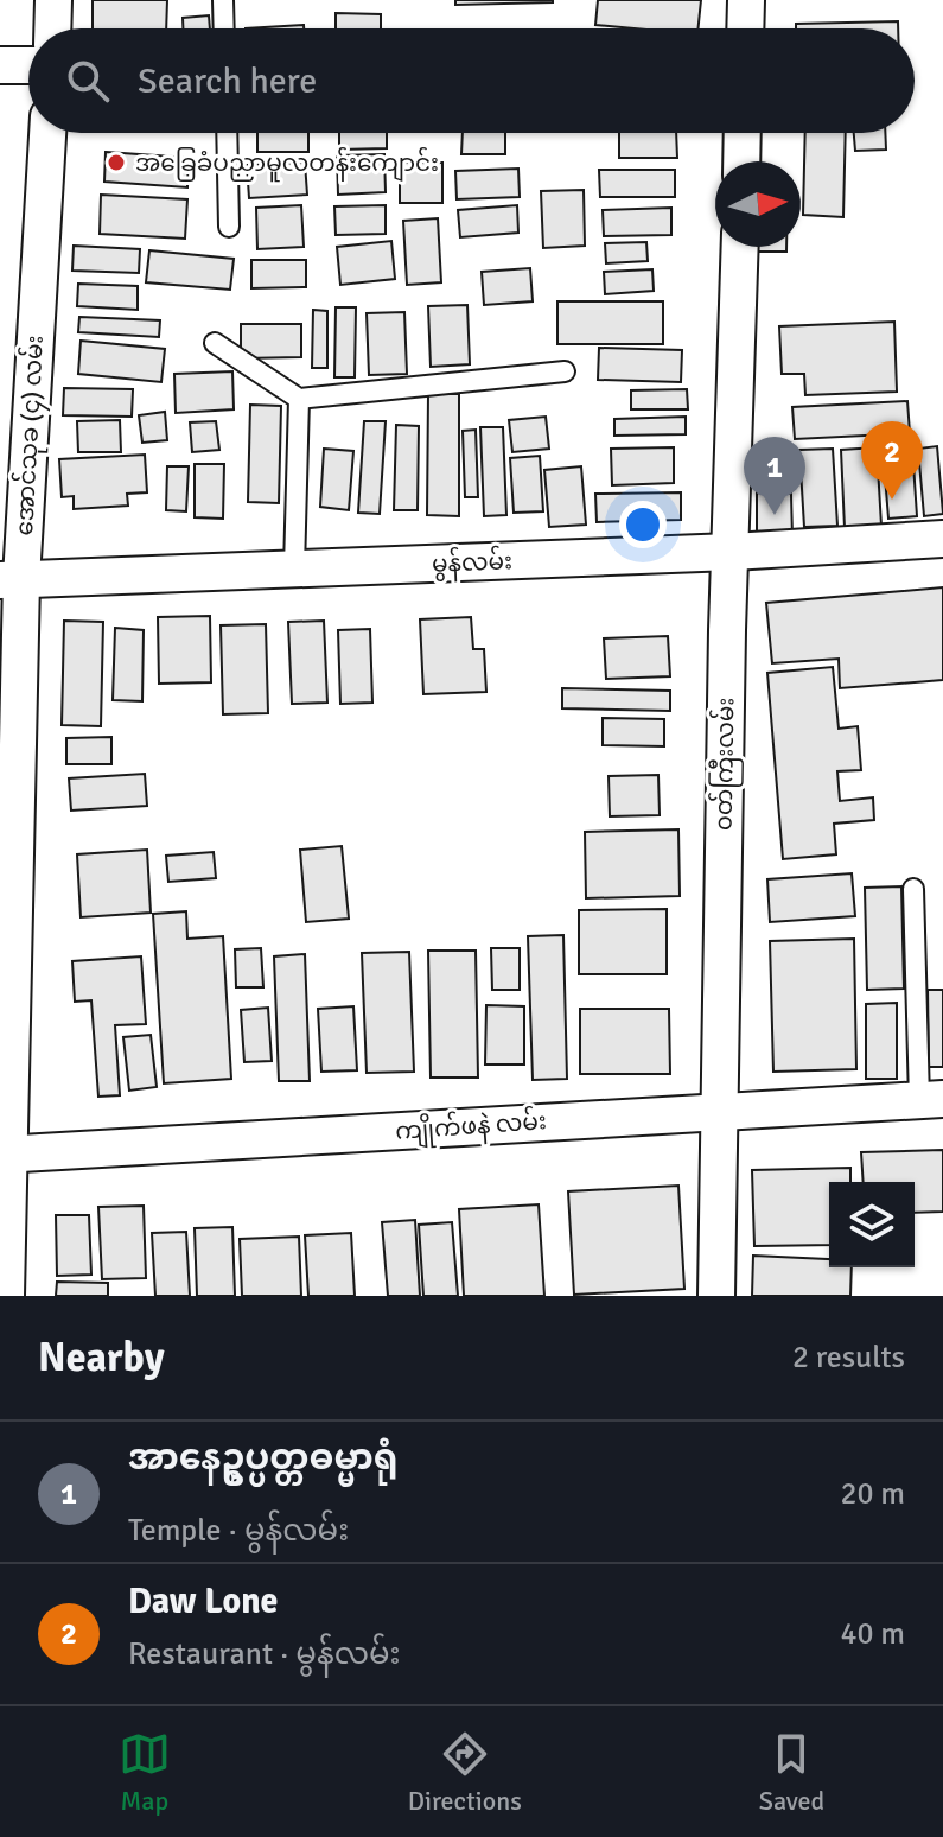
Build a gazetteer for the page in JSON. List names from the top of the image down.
{
  "streets": {
    "street": [
      "အောင်သုခ (၄) လမ်း",
      "မွန်လမ်း",
      "၀တ်ကြီးလမ်း",
      "ကျိုက်ဖနဲ လမ်း"
    ]
  },
  "crossings": [
    ["အောင်သုခ (၄) လမ်း", "မွန်လမ်း"],
    ["အောင်သုခ (၄) လမ်း", "ကျိုက်ဖနဲ လမ်း"],
    ["မွန်လမ်း", "၀တ်ကြီးလမ်း"],
    ["၀တ်ကြီးလမ်း", "ကျိုက်ဖနဲ လမ်း"]
  ],
  "places": ["အခြေခံပညာမူလတန်းကျောင်း"],
  "north": "right",
  "page": {
    "search": "Search here",
    "pins": ["2", "1"],
    "heading": ["Nearby", "2 results"],
    "list": [
      {
        "mark": "1",
        "name": "အာနေဥ္စပ္ပတ္တဓမ္မာရုံ",
        "note": "Temple · မွန်လမ်း",
        "value": "20 m"
      },
      {
        "mark": "2",
        "name": "Daw Lone",
        "note": "Restaurant · မွန်လမ်း",
        "value": "40 m"
      }
    ],
    "nav": ["Map", "Directions", "Saved"]
  }
}
